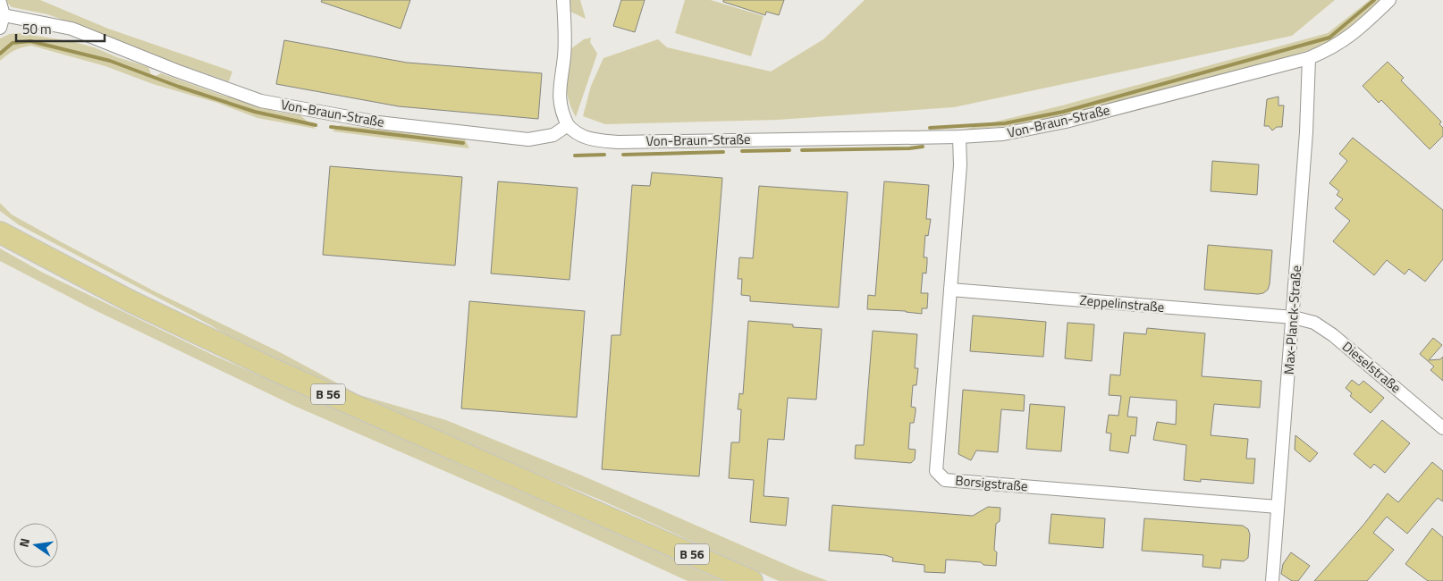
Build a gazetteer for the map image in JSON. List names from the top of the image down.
{
  "streets": {
    "highway": ["B 56"],
    "street": [
      "Von-Braun-Straße",
      "Zeppelinstraße",
      "Max-Planck-Straße",
      "Dieselstraße",
      "Borsigstraße"
    ]
  },
  "crossings": [
    ["Von-Braun-Straße", "Max-Planck-Straße"],
    ["Von-Braun-Straße", "Borsigstraße"],
    ["Zeppelinstraße", "Max-Planck-Straße"],
    ["Zeppelinstraße", "Dieselstraße"],
    ["Zeppelinstraße", "Borsigstraße"],
    ["Max-Planck-Straße", "Dieselstraße"],
    ["Max-Planck-Straße", "Borsigstraße"]
  ],
  "scale_bar": "50 m",
  "north": "left"
}
